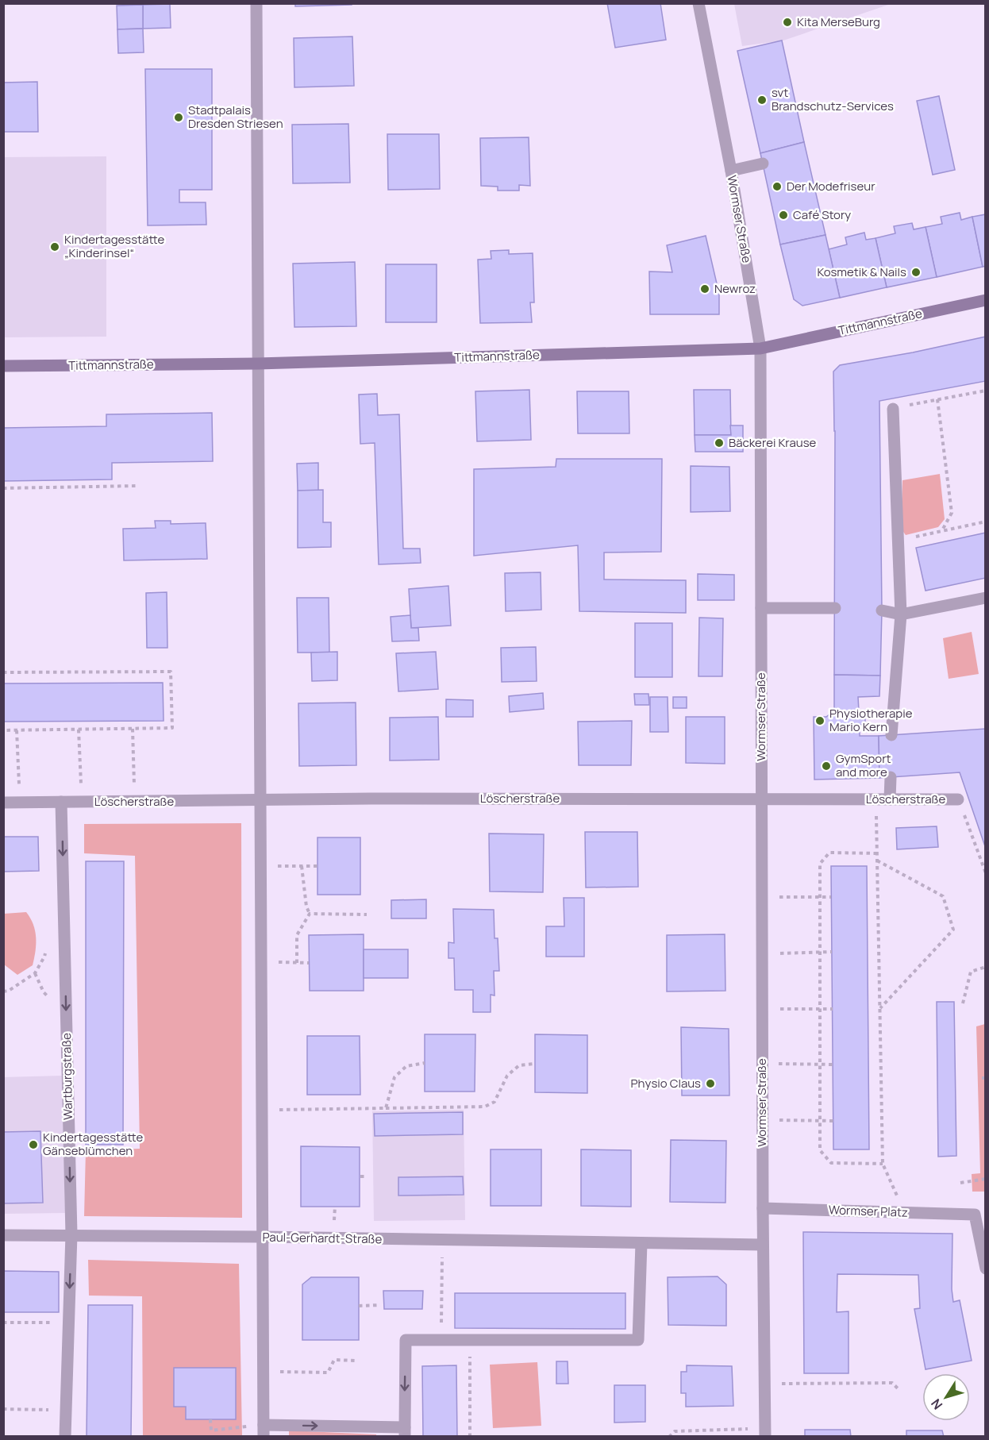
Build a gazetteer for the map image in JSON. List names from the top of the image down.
{
  "streets": {
    "street": [
      "Wormser Straße",
      "Tittmannstraße",
      "Löscherstraße",
      "Wartburgstraße",
      "Wormser Platz",
      "Paul-Gerhardt-Straße"
    ]
  },
  "crossings": [
    ["Wormser Straße", "Tittmannstraße"],
    ["Wormser Straße", "Löscherstraße"],
    ["Wormser Straße", "Wormser Platz"],
    ["Wormser Straße", "Paul-Gerhardt-Straße"],
    ["Löscherstraße", "Wartburgstraße"],
    ["Wartburgstraße", "Paul-Gerhardt-Straße"]
  ],
  "one_way": ["Wartburgstraße"],
  "places": [
    "Kita MerseBurg",
    "svt Brandschutz-Services",
    "Stadtpalais Dresden Striesen",
    "Der Modefriseur",
    "Café Story",
    "Kindertagesstätte „Kinderinsel“",
    "Kosmetik & Nails",
    "Newroz",
    "Bäckerei Krause",
    "Physiotherapie Mario Kern",
    "GymSport and more",
    "Physio Claus",
    "Kindertagesstätte Gänseblümchen"
  ],
  "north": "bottom left"
}
